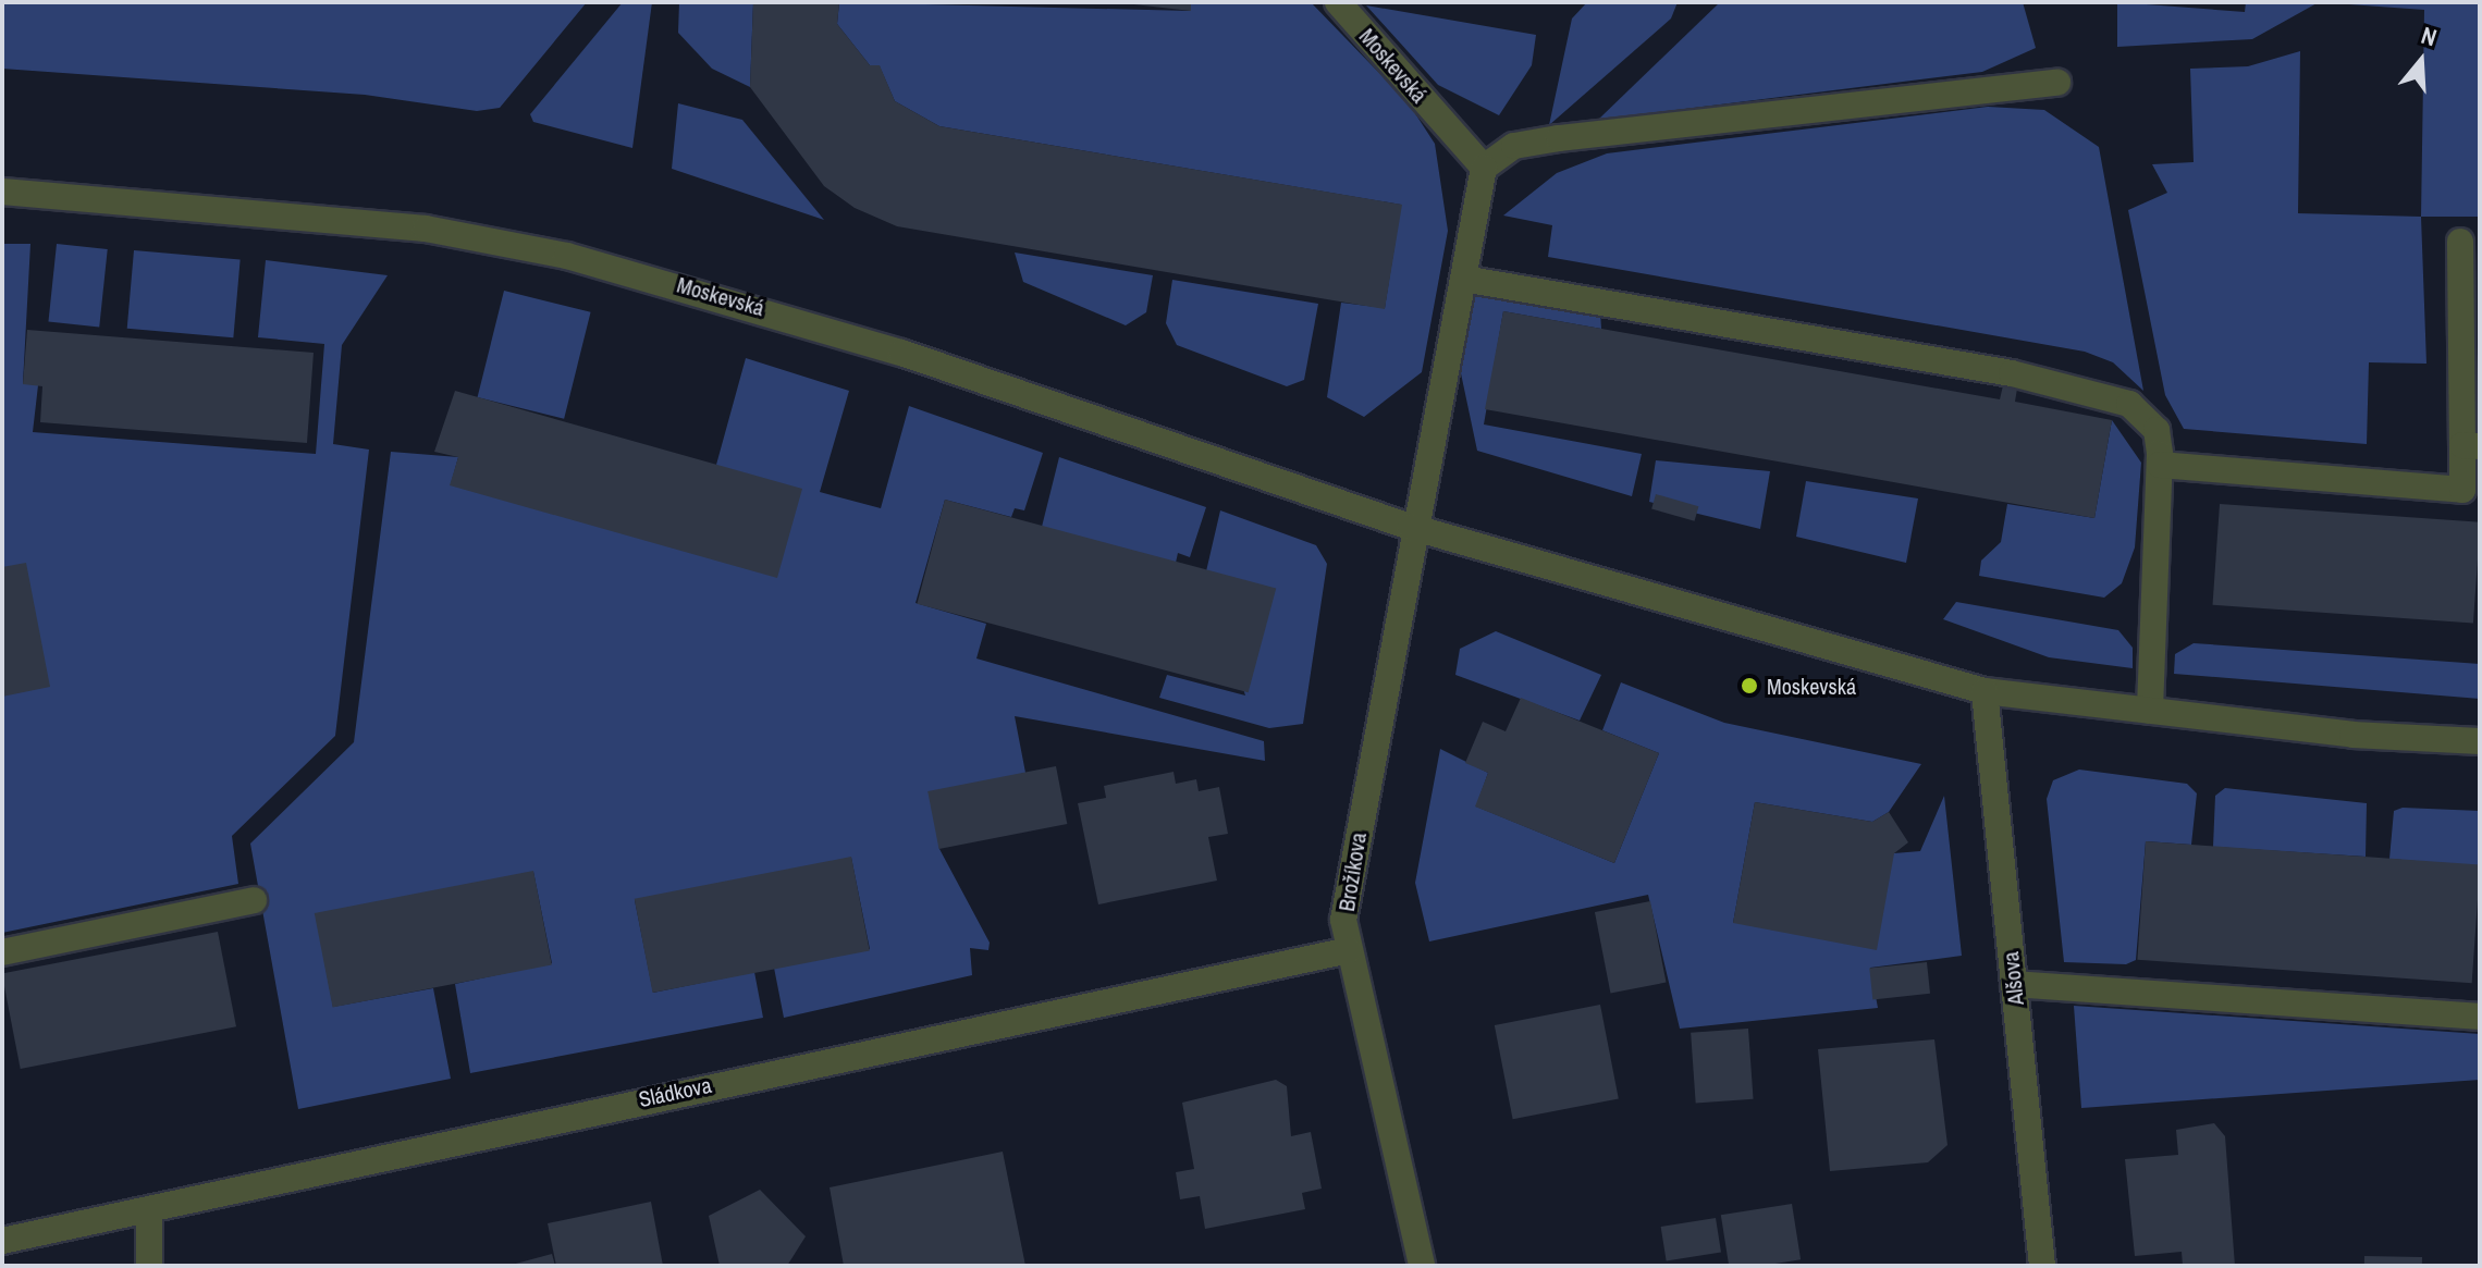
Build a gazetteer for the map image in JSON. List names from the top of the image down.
{
  "streets": {
    "street": [
      "Moskevská",
      "Brožíkova",
      "Alšova",
      "Sládkova"
    ]
  },
  "crossings": [
    ["Moskevská", "Brožíkova"],
    ["Moskevská", "Alšova"],
    ["Brožíkova", "Sládkova"]
  ],
  "places": ["Moskevská"],
  "north": "top"
}
